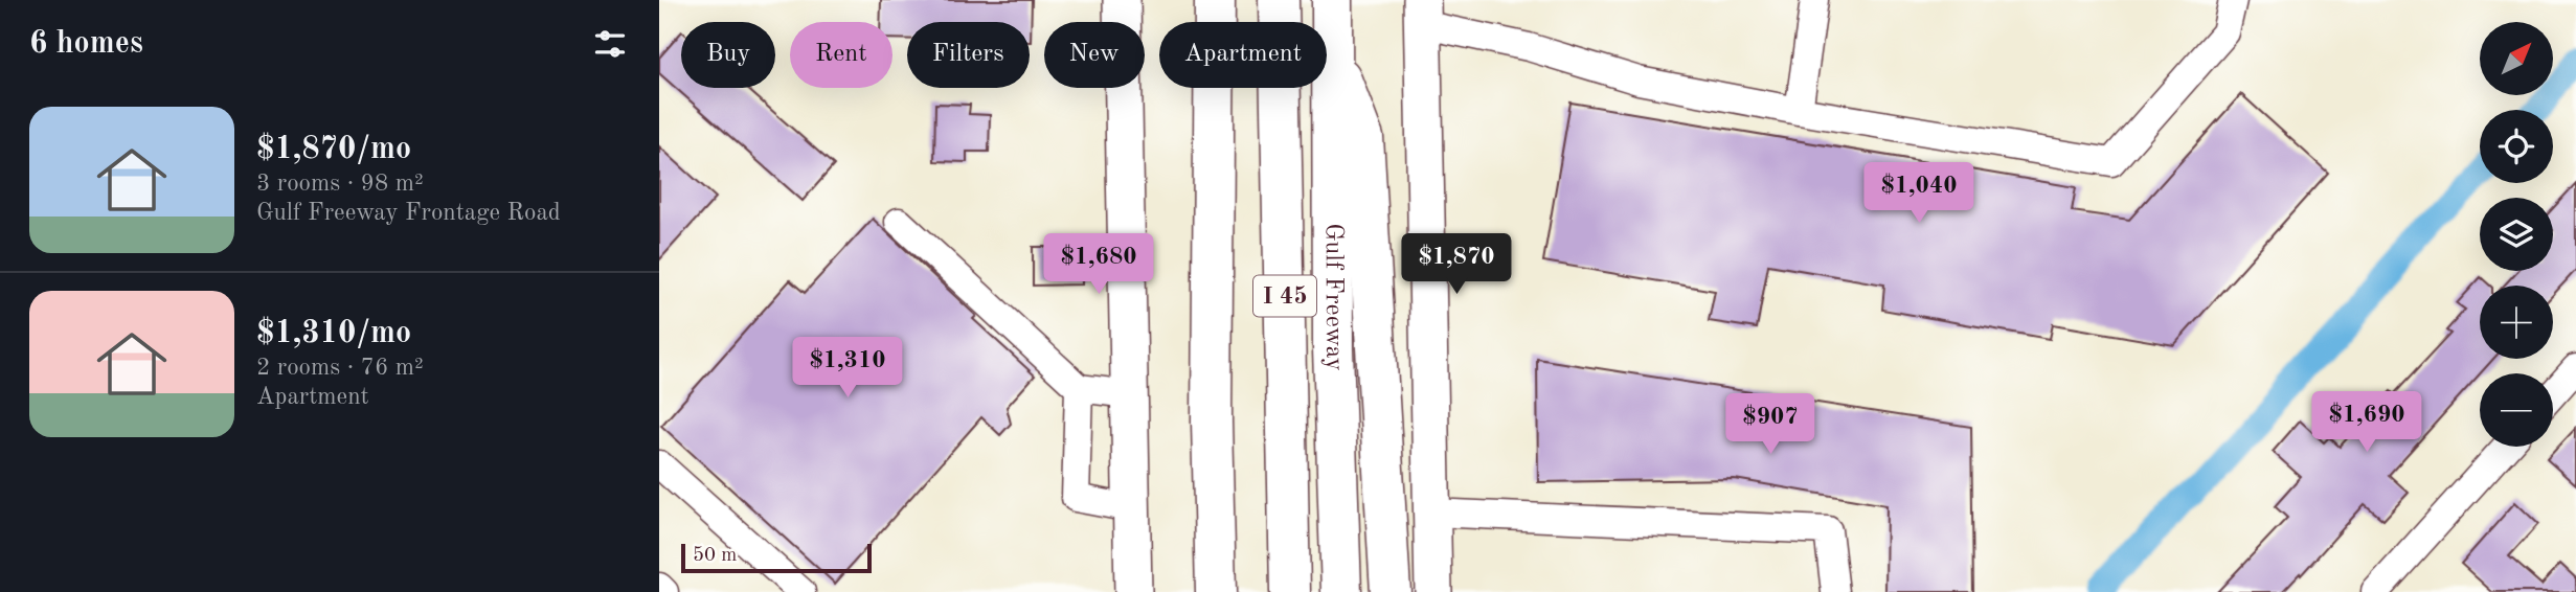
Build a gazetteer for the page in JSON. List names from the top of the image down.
{
  "streets": {
    "highway": ["I 45", "Gulf Freeway"]
  },
  "scale_bar": "50 m",
  "north": "top right",
  "page": {
    "heading": "6 homes",
    "map_buttons": ["+", "−"],
    "chip": [
      "Buy",
      "Rent",
      "Filters",
      "New",
      "Apartment"
    ],
    "list": [
      {
        "name": "$1,870/mo",
        "note": "3 rooms · 98 m² · Gulf Freeway Frontage Road"
      },
      {
        "name": "$1,310/mo",
        "note": "2 rooms · 76 m² · Apartment"
      }
    ],
    "price": [
      "$1,040",
      "$1,680",
      "$1,870",
      "$1,310",
      "$1,690",
      "$907"
    ],
    "scale": "50 m"
  }
}
